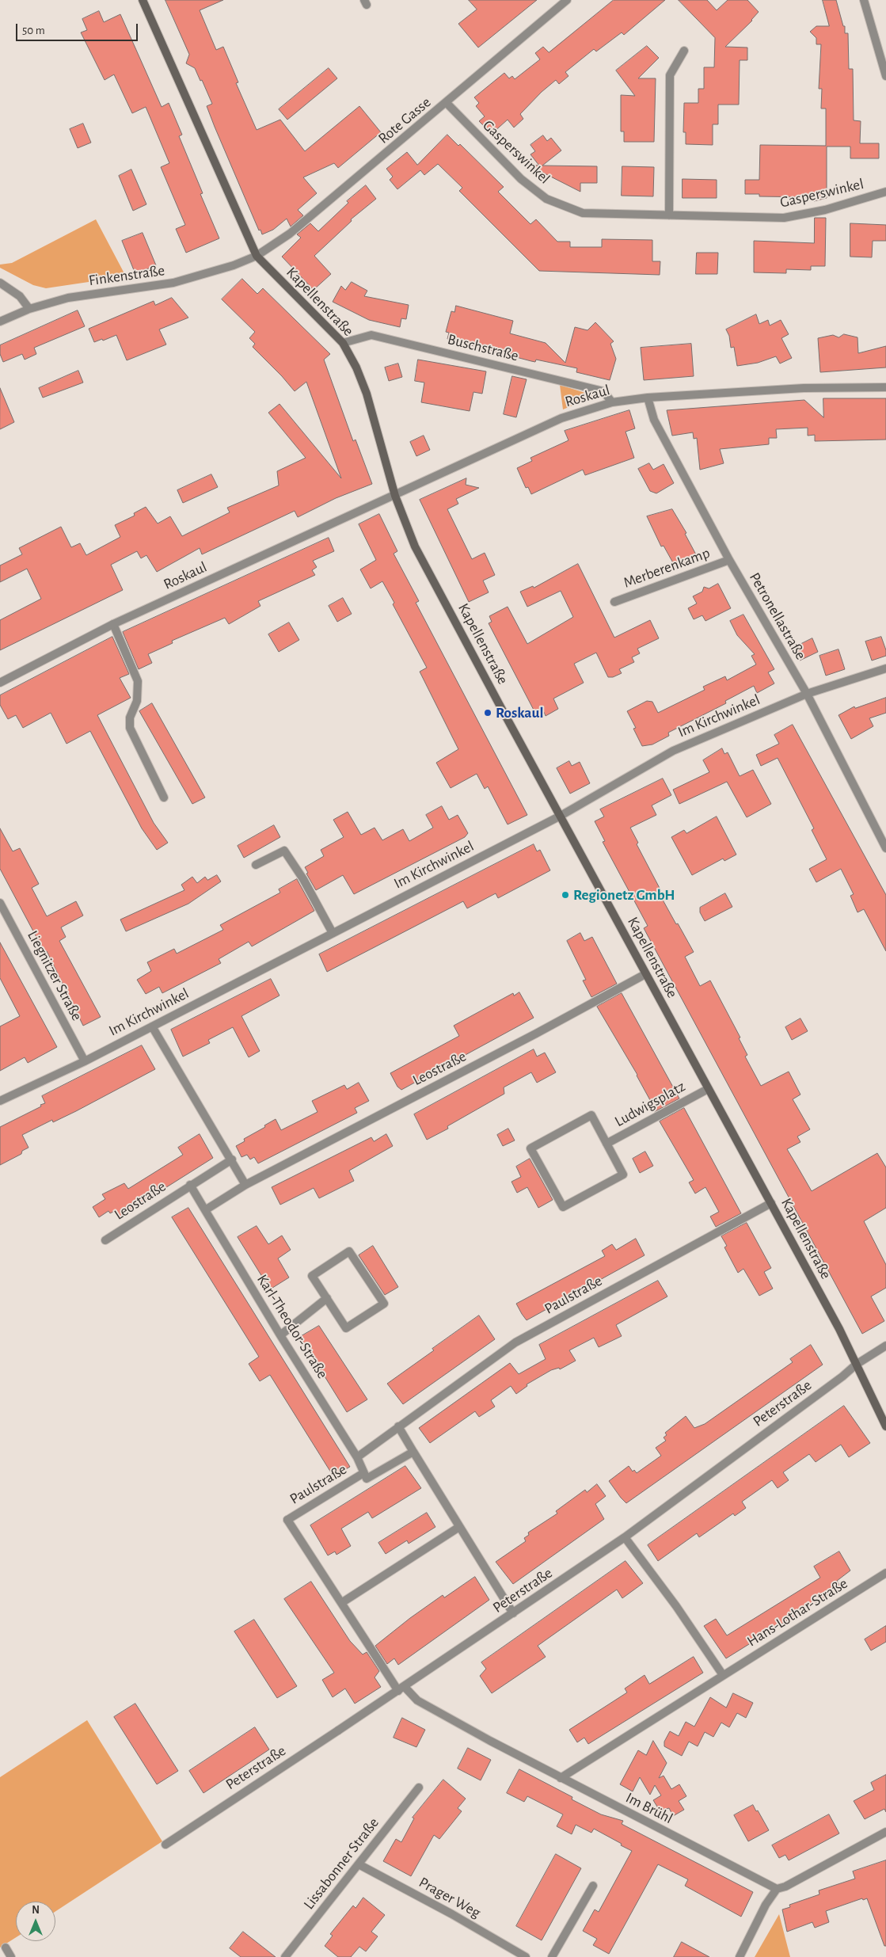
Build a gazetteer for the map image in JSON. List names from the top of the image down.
{
  "streets": {
    "street": [
      "Rote Gasse",
      "Gasperswinkel",
      "Finkenstraße",
      "Kapellenstraße",
      "Buschstraße",
      "Roskaul",
      "Merberenkamp",
      "Petronellastraße",
      "Im Kirchwinkel",
      "Liegnitzer Straße",
      "Leostraße",
      "Ludwigsplatz",
      "Paulstraße",
      "Karl-Theodor-Straße",
      "Peterstraße",
      "Hans-Lothar-Straße",
      "Im Brühl",
      "Lissabonner Straße",
      "Prager Weg"
    ]
  },
  "crossings": [
    ["Rote Gasse", "Gasperswinkel"],
    ["Rote Gasse", "Finkenstraße"],
    ["Rote Gasse", "Kapellenstraße"],
    ["Finkenstraße", "Kapellenstraße"],
    ["Kapellenstraße", "Buschstraße"],
    ["Kapellenstraße", "Roskaul"],
    ["Kapellenstraße", "Im Kirchwinkel"],
    ["Kapellenstraße", "Leostraße"],
    ["Kapellenstraße", "Ludwigsplatz"],
    ["Kapellenstraße", "Paulstraße"],
    ["Kapellenstraße", "Peterstraße"],
    ["Buschstraße", "Roskaul"],
    ["Roskaul", "Petronellastraße"],
    ["Merberenkamp", "Petronellastraße"],
    ["Petronellastraße", "Im Kirchwinkel"],
    ["Im Kirchwinkel", "Liegnitzer Straße"],
    ["Leostraße", "Karl-Theodor-Straße"],
    ["Paulstraße", "Karl-Theodor-Straße"],
    ["Paulstraße", "Im Brühl"],
    ["Peterstraße", "Im Brühl"],
    ["Hans-Lothar-Straße", "Im Brühl"],
    ["Lissabonner Straße", "Prager Weg"]
  ],
  "places": ["Roskaul", "Regionetz GmbH"],
  "scale_bar": "50 m",
  "north": "top"
}
